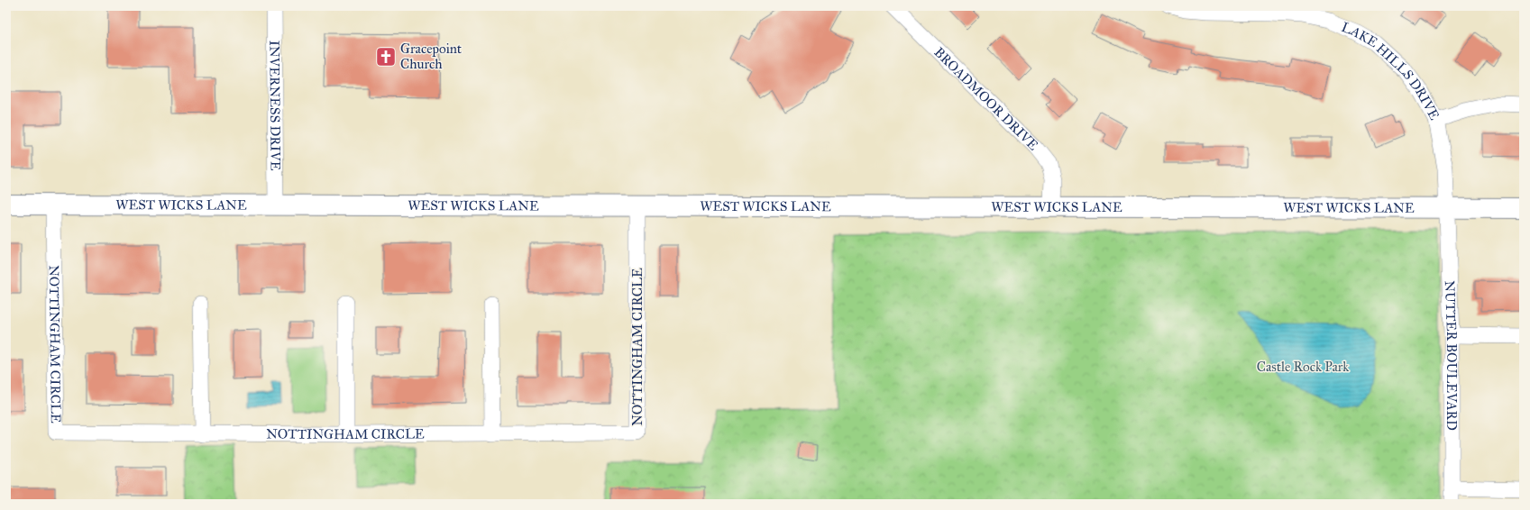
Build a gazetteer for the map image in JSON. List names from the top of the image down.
{
  "streets": {
    "main road": ["WEST WICKS LANE"],
    "street": [
      "LAKE HILLS DRIVE",
      "BROADMOOR DRIVE",
      "INVERNESS DRIVE",
      "NOTTINGHAM CIRCLE",
      "NUTTER BOULEVARD"
    ]
  },
  "crossings": [
    ["LAKE HILLS DRIVE", "WEST WICKS LANE"],
    ["LAKE HILLS DRIVE", "NUTTER BOULEVARD"],
    ["BROADMOOR DRIVE", "WEST WICKS LANE"],
    ["INVERNESS DRIVE", "WEST WICKS LANE"],
    ["WEST WICKS LANE", "NOTTINGHAM CIRCLE"],
    ["WEST WICKS LANE", "NUTTER BOULEVARD"]
  ],
  "parks": ["Castle Rock Park"],
  "places": {
    "church": ["Gracepoint Church"]
  }
}
